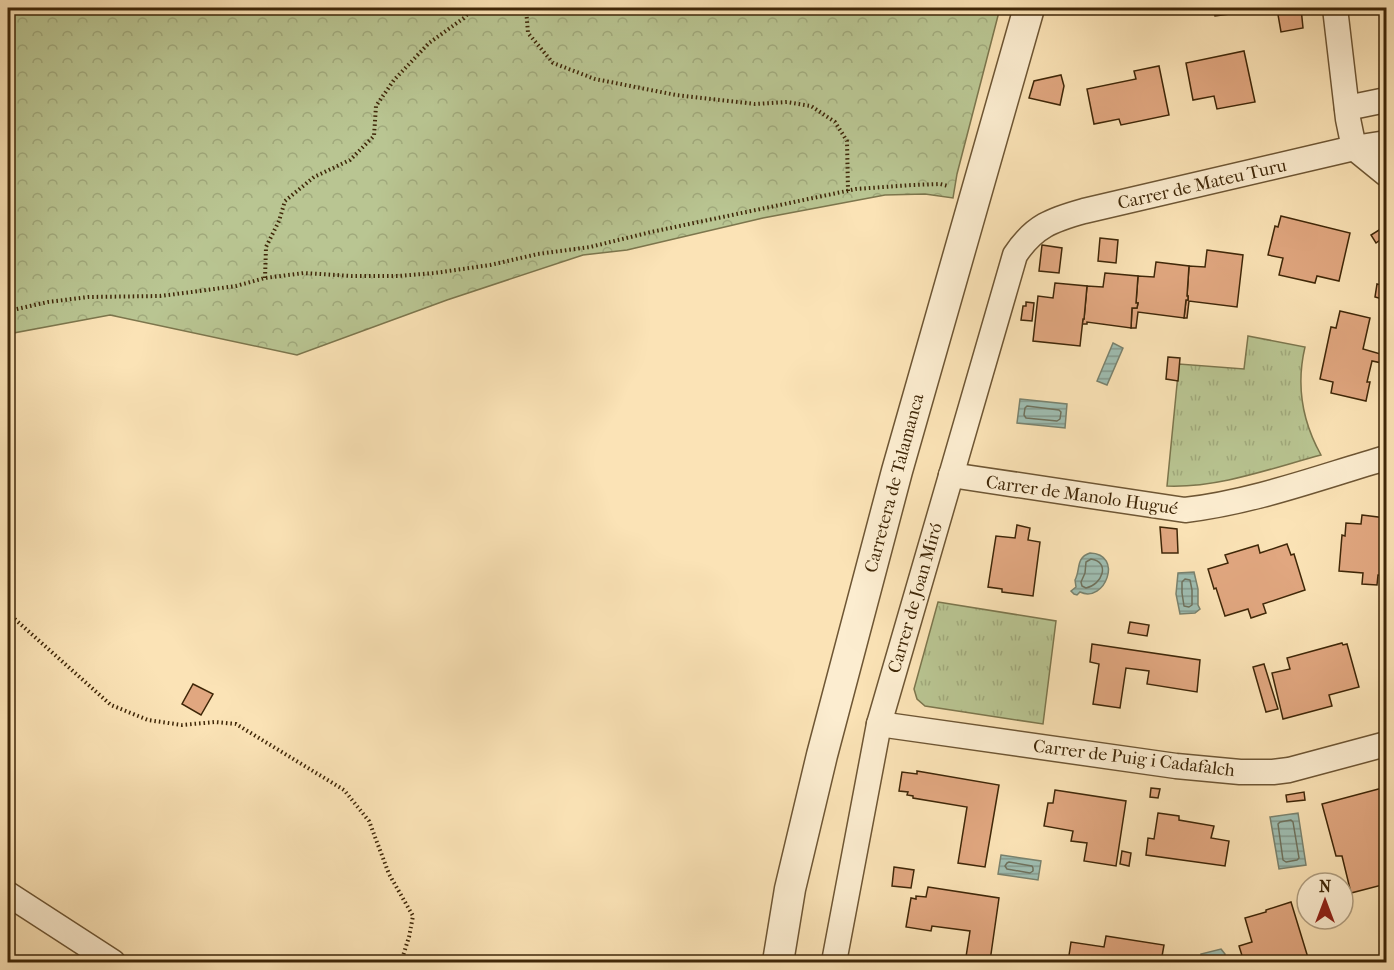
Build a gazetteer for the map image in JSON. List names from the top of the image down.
{
  "streets": {
    "street": [
      "Carrer de Mateu Turu",
      "Carretera de Talamanca",
      "Carrer de Manolo Hugué",
      "Carrer de Joan Miró",
      "Carrer de Puig i Cadafalch"
    ]
  },
  "crossings": [
    ["Carrer de Mateu Turu", "Carrer de Joan Miró"],
    ["Carrer de Manolo Hugué", "Carrer de Joan Miró"],
    ["Carrer de Joan Miró", "Carrer de Puig i Cadafalch"]
  ],
  "north": "top"
}
